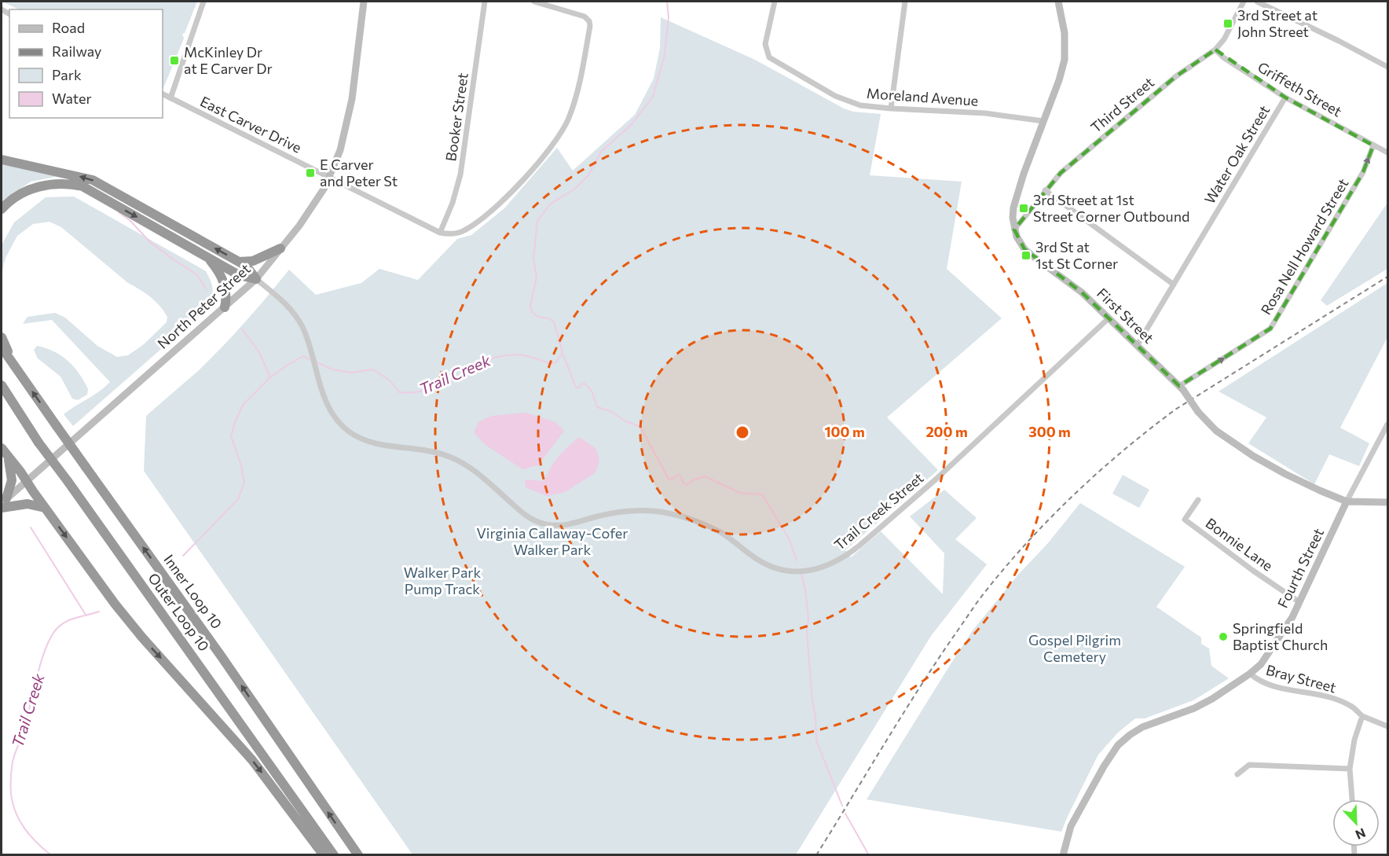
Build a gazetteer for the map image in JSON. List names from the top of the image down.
{
  "streets": {
    "highway": ["Inner Loop 10", "Outer Loop 10"],
    "street": [
      "Griffeth Street",
      "Moreland Avenue",
      "Third Street",
      "Booker Street",
      "East Carver Drive",
      "Water Oak Street",
      "Rosa Nell Howard Street",
      "North Peter Street",
      "First Street",
      "Trail Creek Street",
      "Bonnie Lane",
      "Fourth Street",
      "Bray Street"
    ]
  },
  "crossings": [
    ["Griffeth Street", "Third Street"],
    ["Griffeth Street", "Water Oak Street"],
    ["Griffeth Street", "Rosa Nell Howard Street"],
    ["Third Street", "First Street"],
    ["Booker Street", "East Carver Drive"],
    ["East Carver Drive", "North Peter Street"],
    ["Water Oak Street", "First Street"],
    ["Rosa Nell Howard Street", "First Street"],
    ["North Peter Street", "Trail Creek Street"],
    ["First Street", "Trail Creek Street"],
    ["First Street", "Fourth Street"],
    ["Bonnie Lane", "Fourth Street"],
    ["Fourth Street", "Bray Street"]
  ],
  "one_way": ["Rosa Nell Howard Street"],
  "water": ["Trail Creek"],
  "parks": ["Virginia Callaway-Cofer Walker Park", "Walker Park Pump Track", "Gospel Pilgrim Cemetery"],
  "places": {
    "transit": [
      "3rd Street at John Street",
      "McKinley Dr at E Carver Dr",
      "E Carver and Peter St",
      "3rd Street at 1st Street Corner Outbound",
      "3rd St at 1st St Corner"
    ],
    "other": ["Springfield Baptist Church"]
  },
  "legend": [
    "Road",
    "Railway",
    "Park",
    "Water"
  ],
  "north": "bottom right",
  "rings": ["100 m", "200 m", "300 m"]
}
